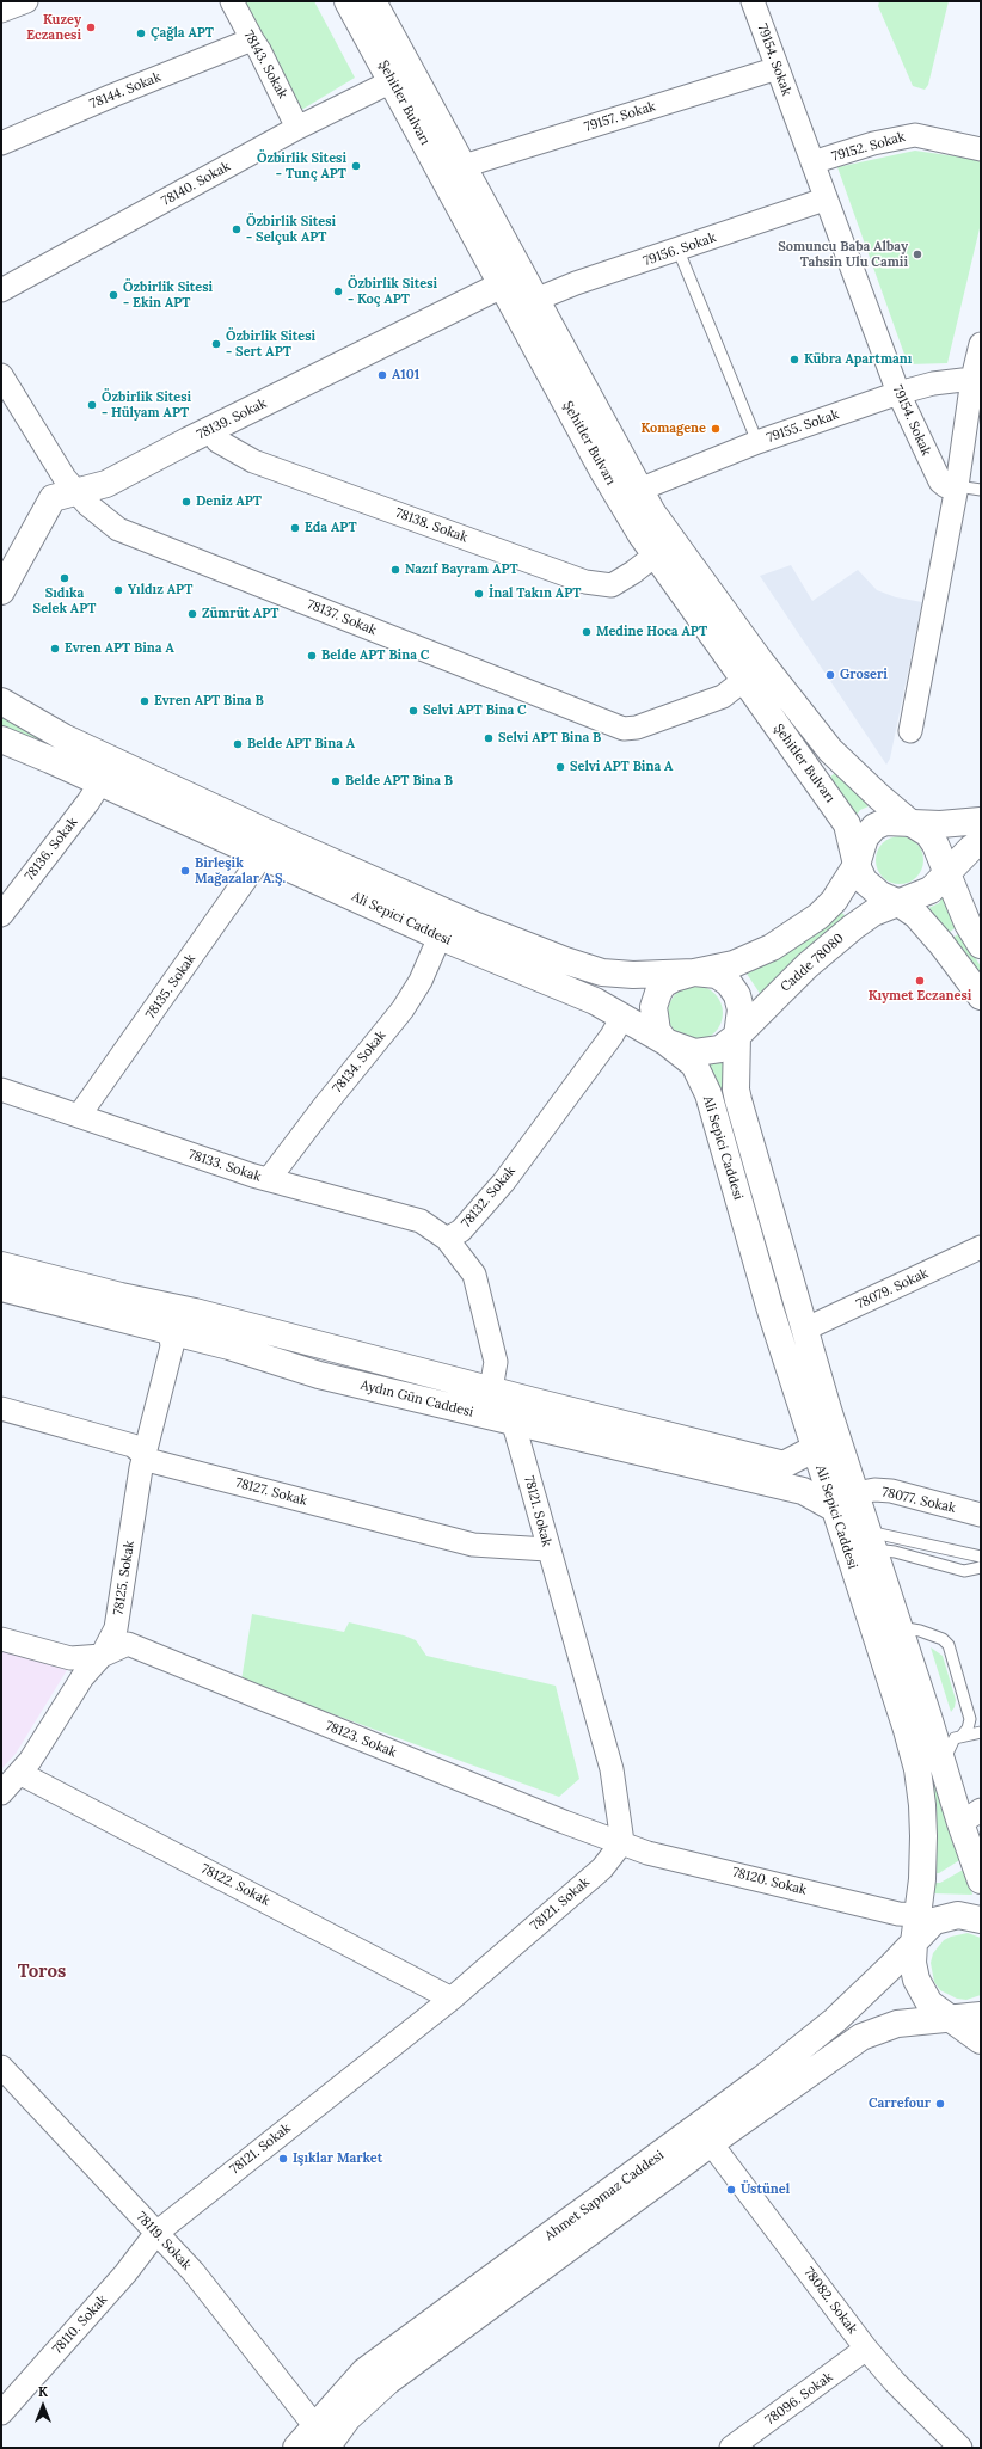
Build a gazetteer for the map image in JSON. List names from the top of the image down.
{
  "streets": {
    "main road": [
      "Şehitler Bulvarı",
      "78139. Sokak",
      "Ali Sepici Caddesi",
      "Cadde 78080",
      "Aydın Gün Caddesi",
      "Ahmet Sapmaz Caddesi"
    ],
    "street": [
      "79154. Sokak",
      "78143. Sokak",
      "78144. Sokak",
      "79157. Sokak",
      "79152. Sokak",
      "78140. Sokak",
      "79156. Sokak",
      "79155. Sokak",
      "78138. Sokak",
      "78137. Sokak",
      "78136. Sokak",
      "78135. Sokak",
      "78134. Sokak",
      "78133. Sokak",
      "78132. Sokak",
      "78079. Sokak",
      "78127. Sokak",
      "78077. Sokak",
      "78121. Sokak",
      "78125. Sokak",
      "78123. Sokak",
      "78120. Sokak",
      "78122. Sokak",
      "78119. Sokak",
      "78082. Sokak",
      "78110. Sokak",
      "78096. Sokak"
    ]
  },
  "crossings": [
    ["79154. Sokak", "79157. Sokak"],
    ["79154. Sokak", "79152. Sokak"],
    ["79154. Sokak", "79156. Sokak"],
    ["79154. Sokak", "79155. Sokak"],
    ["78143. Sokak", "78144. Sokak"],
    ["78143. Sokak", "78140. Sokak"],
    ["Şehitler Bulvarı", "79157. Sokak"],
    ["Şehitler Bulvarı", "78140. Sokak"],
    ["Şehitler Bulvarı", "79156. Sokak"],
    ["Şehitler Bulvarı", "78139. Sokak"],
    ["Şehitler Bulvarı", "79155. Sokak"],
    ["Şehitler Bulvarı", "78138. Sokak"],
    ["Şehitler Bulvarı", "78137. Sokak"],
    ["Şehitler Bulvarı", "Cadde 78080"],
    ["78139. Sokak", "78138. Sokak"],
    ["78139. Sokak", "78137. Sokak"],
    ["78136. Sokak", "Ali Sepici Caddesi"],
    ["Ali Sepici Caddesi", "Cadde 78080"],
    ["Ali Sepici Caddesi", "78135. Sokak"],
    ["Ali Sepici Caddesi", "78134. Sokak"],
    ["Ali Sepici Caddesi", "78132. Sokak"],
    ["Ali Sepici Caddesi", "78079. Sokak"],
    ["Ali Sepici Caddesi", "Aydın Gün Caddesi"],
    ["Ali Sepici Caddesi", "78077. Sokak"],
    ["Ali Sepici Caddesi", "78120. Sokak"],
    ["Ali Sepici Caddesi", "Ahmet Sapmaz Caddesi"],
    ["78135. Sokak", "78133. Sokak"],
    ["78134. Sokak", "78133. Sokak"],
    ["78133. Sokak", "78132. Sokak"],
    ["Aydın Gün Caddesi", "78121. Sokak"],
    ["Aydın Gün Caddesi", "78125. Sokak"],
    ["78127. Sokak", "78121. Sokak"],
    ["78127. Sokak", "78125. Sokak"],
    ["78121. Sokak", "78123. Sokak"],
    ["78121. Sokak", "78120. Sokak"],
    ["78121. Sokak", "78122. Sokak"],
    ["78121. Sokak", "78119. Sokak"],
    ["78121. Sokak", "78110. Sokak"],
    ["78125. Sokak", "78123. Sokak"],
    ["78125. Sokak", "78122. Sokak"],
    ["78123. Sokak", "78120. Sokak"],
    ["Ahmet Sapmaz Caddesi", "78119. Sokak"],
    ["Ahmet Sapmaz Caddesi", "78082. Sokak"],
    ["78119. Sokak", "78110. Sokak"],
    ["78082. Sokak", "78096. Sokak"]
  ],
  "districts": ["Toros"],
  "places": [
    "Kuzey Eczanesi",
    "Çağla APT",
    "Özbirlik Sitesi - Tunç APT",
    "Özbirlik Sitesi - Selçuk APT",
    "Somuncu Baba Albay Tahsin Ulu Camii",
    "Özbirlik Sitesi - Koç APT",
    "Özbirlik Sitesi - Ekin APT",
    "Özbirlik Sitesi - Sert APT",
    "Kübra Apartmanı",
    "A101",
    "Özbirlik Sitesi - Hülyam APT",
    "Komagene",
    "Deniz APT",
    "Eda APT",
    "Nazıf Bayram APT",
    "Sıdıka Selek APT",
    "Yıldız APT",
    "İnal Takın APT",
    "Zümrüt APT",
    "Medine Hoca APT",
    "Evren APT Bina A",
    "Belde APT Bina C",
    "Groseri",
    "Evren APT Bina B",
    "Selvi APT Bina C",
    "Selvi APT Bina B",
    "Belde APT Bina A",
    "Selvi APT Bina A",
    "Belde APT Bina B",
    "Birleşik Mağazalar A.Ş.",
    "Kıymet Eczanesi",
    "Carrefour",
    "Işıklar Market",
    "Üstünel"
  ],
  "north": "top"
}
